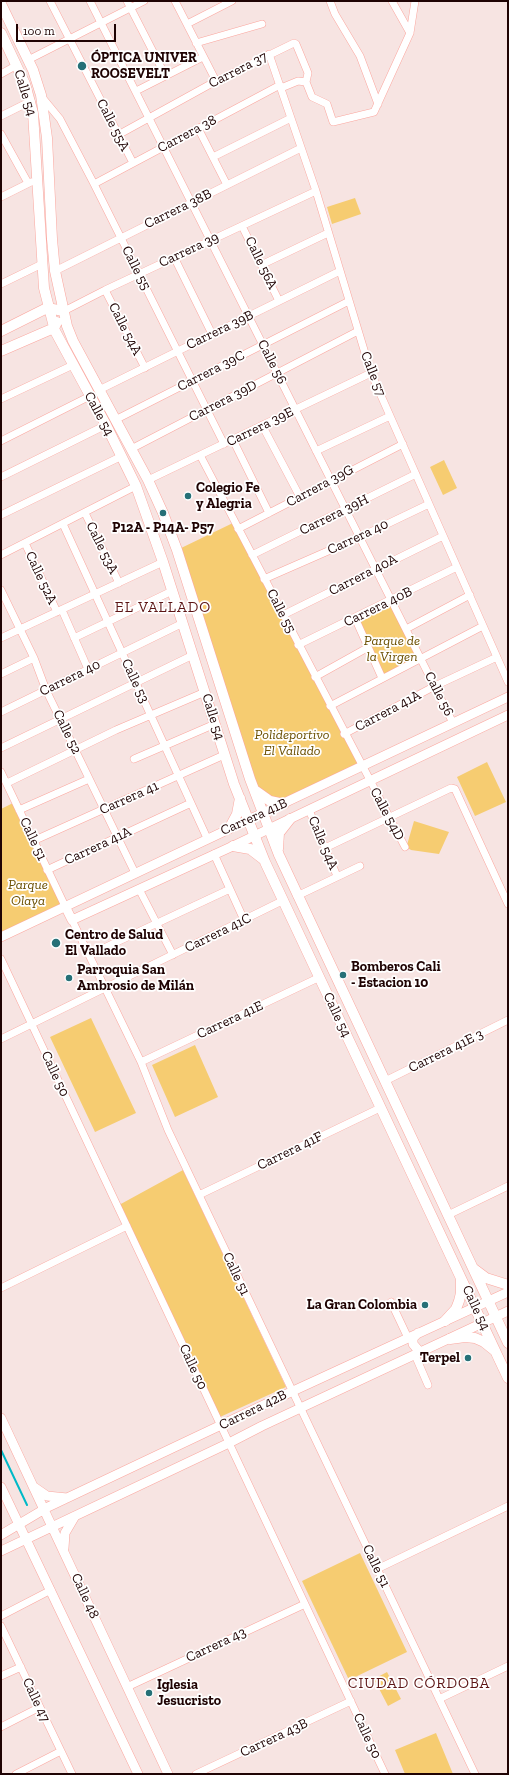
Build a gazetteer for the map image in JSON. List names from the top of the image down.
{
  "streets": {
    "main road": ["Calle 54"],
    "street": [
      "Carrera 37",
      "Calle 55A",
      "Carrera 38",
      "Carrera 38B",
      "Carrera 39",
      "Calle 56A",
      "Calle 55",
      "Calle 54A",
      "Carrera 39B",
      "Calle 56",
      "Carrera 39C",
      "Calle 57",
      "Carrera 39D",
      "Carrera 39E",
      "Carrera 39G",
      "Carrera 39H",
      "Carrera 40",
      "Calle 53A",
      "Carrera 40A",
      "Calle 52A",
      "Carrera 40B",
      "Calle 53",
      "Carrera 41A",
      "Calle 52",
      "Carrera 41",
      "Calle 54D",
      "Carrera 41B",
      "Calle 51",
      "Carrera 41C",
      "Carrera 41E",
      "Carrera 41E 3",
      "Calle 50",
      "Carrera 41F",
      "Carrera 42B",
      "Calle 48",
      "Carrera 43",
      "Calle 47",
      "Carrera 43B"
    ]
  },
  "crossings": [
    ["Carrera 37", "Calle 55A"],
    ["Carrera 37", "Carrera 38"],
    ["Carrera 37", "Calle 56"],
    ["Carrera 37", "Calle 57"],
    ["Calle 54", "Carrera 38B"],
    ["Calle 54", "Carrera 39"],
    ["Calle 54", "Calle 55"],
    ["Calle 54", "Carrera 39B"],
    ["Calle 54", "Carrera 39C"],
    ["Calle 54", "Carrera 39D"],
    ["Calle 54", "Carrera 39E"],
    ["Calle 54", "Carrera 40"],
    ["Calle 54", "Carrera 41"],
    ["Calle 54", "Carrera 41B"],
    ["Calle 54", "Carrera 41C"],
    ["Calle 54", "Carrera 41E"],
    ["Calle 54", "Carrera 41E 3"],
    ["Calle 54", "Carrera 41F"],
    ["Calle 54", "Carrera 42B"],
    ["Calle 55A", "Carrera 38"],
    ["Carrera 38", "Calle 55"],
    ["Carrera 38", "Calle 56"],
    ["Carrera 38", "Calle 57"],
    ["Carrera 38B", "Calle 55"],
    ["Carrera 38B", "Calle 56"],
    ["Carrera 38B", "Calle 57"],
    ["Carrera 39", "Calle 56A"],
    ["Carrera 39", "Calle 55"],
    ["Carrera 39", "Calle 54A"],
    ["Carrera 39", "Calle 56"],
    ["Carrera 39", "Calle 57"],
    ["Calle 56A", "Carrera 39B"],
    ["Calle 55", "Carrera 39B"],
    ["Calle 55", "Carrera 39C"],
    ["Calle 55", "Carrera 39D"],
    ["Calle 55", "Carrera 39E"],
    ["Calle 55", "Carrera 39G"],
    ["Calle 55", "Carrera 39H"],
    ["Calle 55", "Carrera 40"],
    ["Calle 55", "Carrera 40A"],
    ["Calle 55", "Carrera 40B"],
    ["Calle 55", "Carrera 41A"],
    ["Calle 55", "Calle 54D"],
    ["Calle 55", "Carrera 41B"],
    ["Calle 54A", "Carrera 39B"],
    ["Calle 54A", "Carrera 41B"],
    ["Carrera 39B", "Calle 56"],
    ["Carrera 39B", "Calle 57"],
    ["Calle 56", "Carrera 39C"],
    ["Calle 56", "Carrera 39D"],
    ["Calle 56", "Carrera 39E"],
    ["Calle 56", "Carrera 39G"],
    ["Calle 56", "Carrera 39H"],
    ["Calle 56", "Carrera 40"],
    ["Calle 56", "Carrera 40A"],
    ["Calle 56", "Carrera 40B"],
    ["Calle 56", "Carrera 41A"],
    ["Calle 56", "Carrera 41B"],
    ["Carrera 39C", "Calle 57"],
    ["Calle 57", "Carrera 39D"],
    ["Calle 57", "Carrera 39E"],
    ["Calle 57", "Carrera 39G"],
    ["Calle 57", "Carrera 39H"],
    ["Calle 57", "Carrera 40"],
    ["Calle 57", "Carrera 40A"],
    ["Calle 57", "Carrera 40B"],
    ["Calle 57", "Carrera 41A"],
    ["Carrera 40", "Calle 52A"],
    ["Carrera 40", "Calle 53"],
    ["Carrera 40", "Calle 52"],
    ["Calle 53", "Carrera 41A"],
    ["Calle 53", "Carrera 41"],
    ["Calle 53", "Carrera 41B"],
    ["Carrera 41A", "Calle 52"],
    ["Carrera 41A", "Calle 51"],
    ["Calle 52", "Carrera 41"],
    ["Calle 52", "Carrera 41B"],
    ["Carrera 41", "Calle 51"],
    ["Calle 54D", "Carrera 41B"],
    ["Carrera 41B", "Calle 51"],
    ["Calle 51", "Carrera 41C"],
    ["Calle 51", "Carrera 41E"],
    ["Calle 51", "Carrera 41F"],
    ["Calle 51", "Carrera 42B"],
    ["Carrera 41C", "Calle 50"],
    ["Calle 50", "Carrera 42B"],
    ["Calle 50", "Carrera 43"],
    ["Calle 50", "Carrera 43B"],
    ["Carrera 42B", "Calle 48"],
    ["Calle 48", "Carrera 43"]
  ],
  "districts": ["EL VALLADO", "CIUDAD CÓRDOBA"],
  "parks": ["Parque de la Virgen", "Polideportivo El Vallado", "Parque Olaya"],
  "places": [
    "ÓPTICA UNIVER ROOSEVELT",
    "Colegio Fe y Alegria",
    "P12A - P14A- P57",
    "Centro de Salud El Vallado",
    "Bomberos Cali - Estacion 10",
    "Parroquia San Ambrosio de Milán",
    "La Gran Colombia",
    "Terpel",
    "Iglesia Jesucristo"
  ],
  "scale_bar": "100 m"
}
